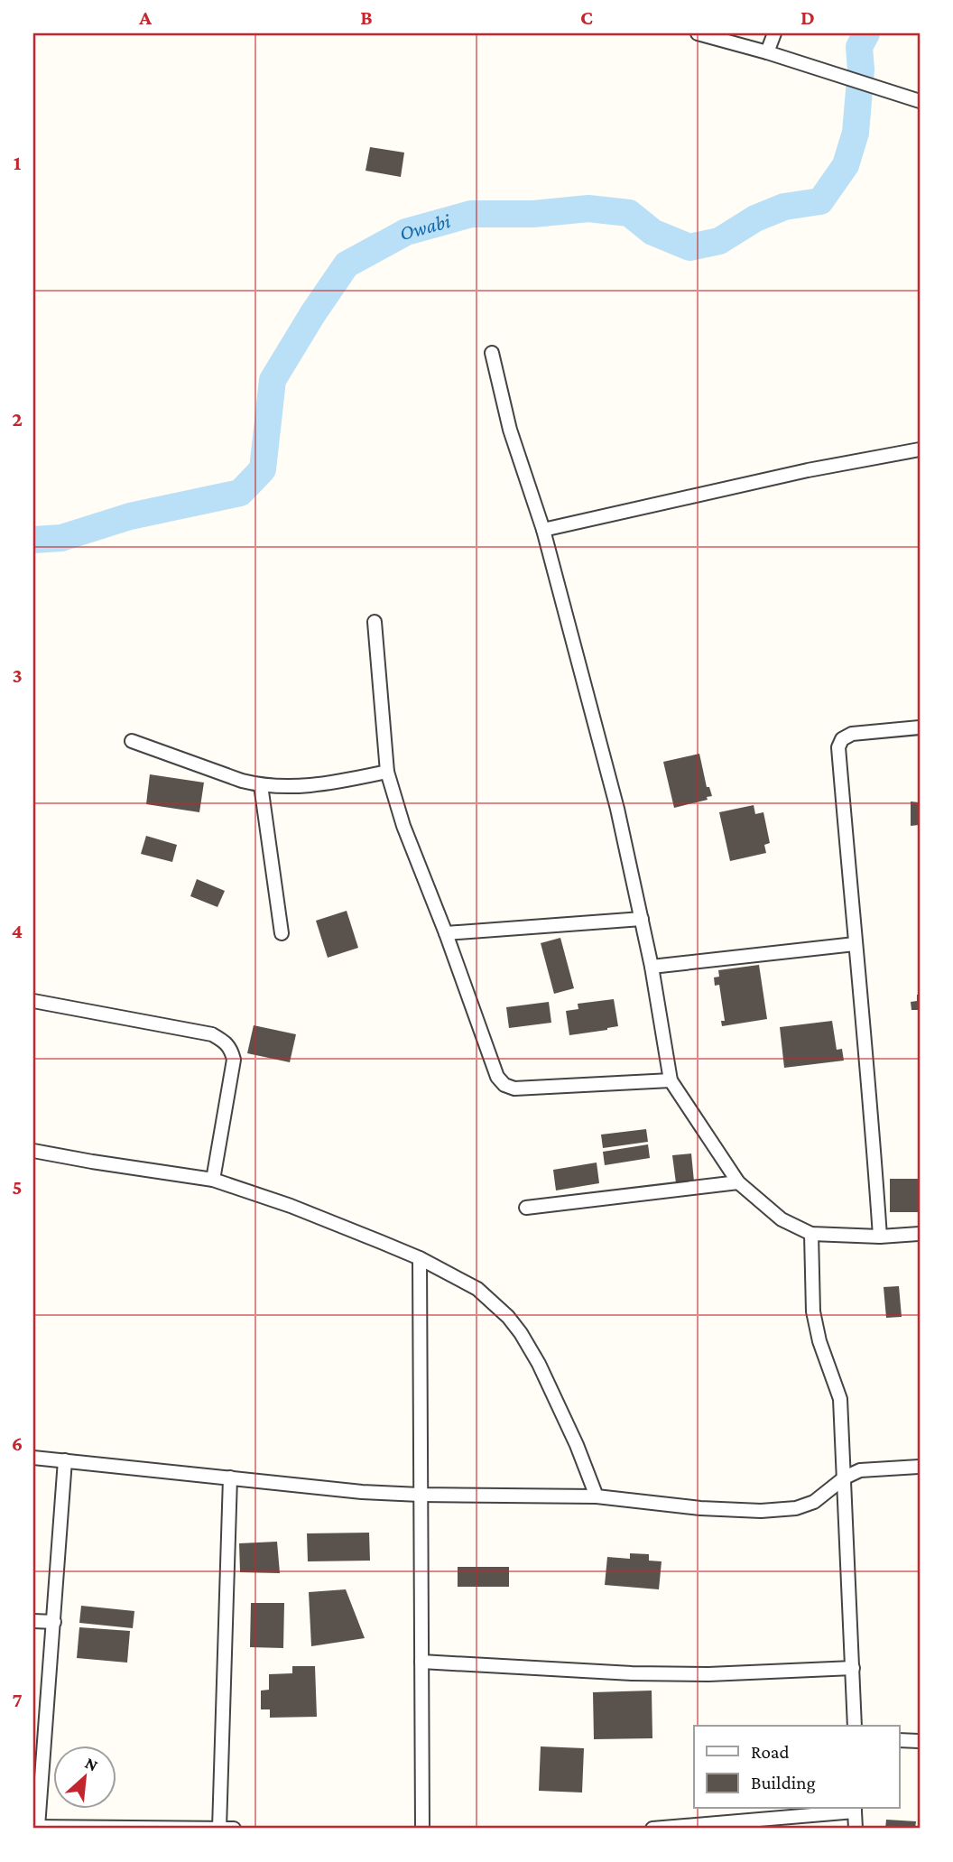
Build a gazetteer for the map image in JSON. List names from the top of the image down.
{
  "water": ["Owabi"],
  "legend": ["Road", "Building"],
  "north": "top right",
  "grid": {
    "columns": [
      "A",
      "B",
      "C",
      "D"
    ],
    "rows": [
      "1",
      "2",
      "3",
      "4",
      "5",
      "6",
      "7"
    ]
  }
}
